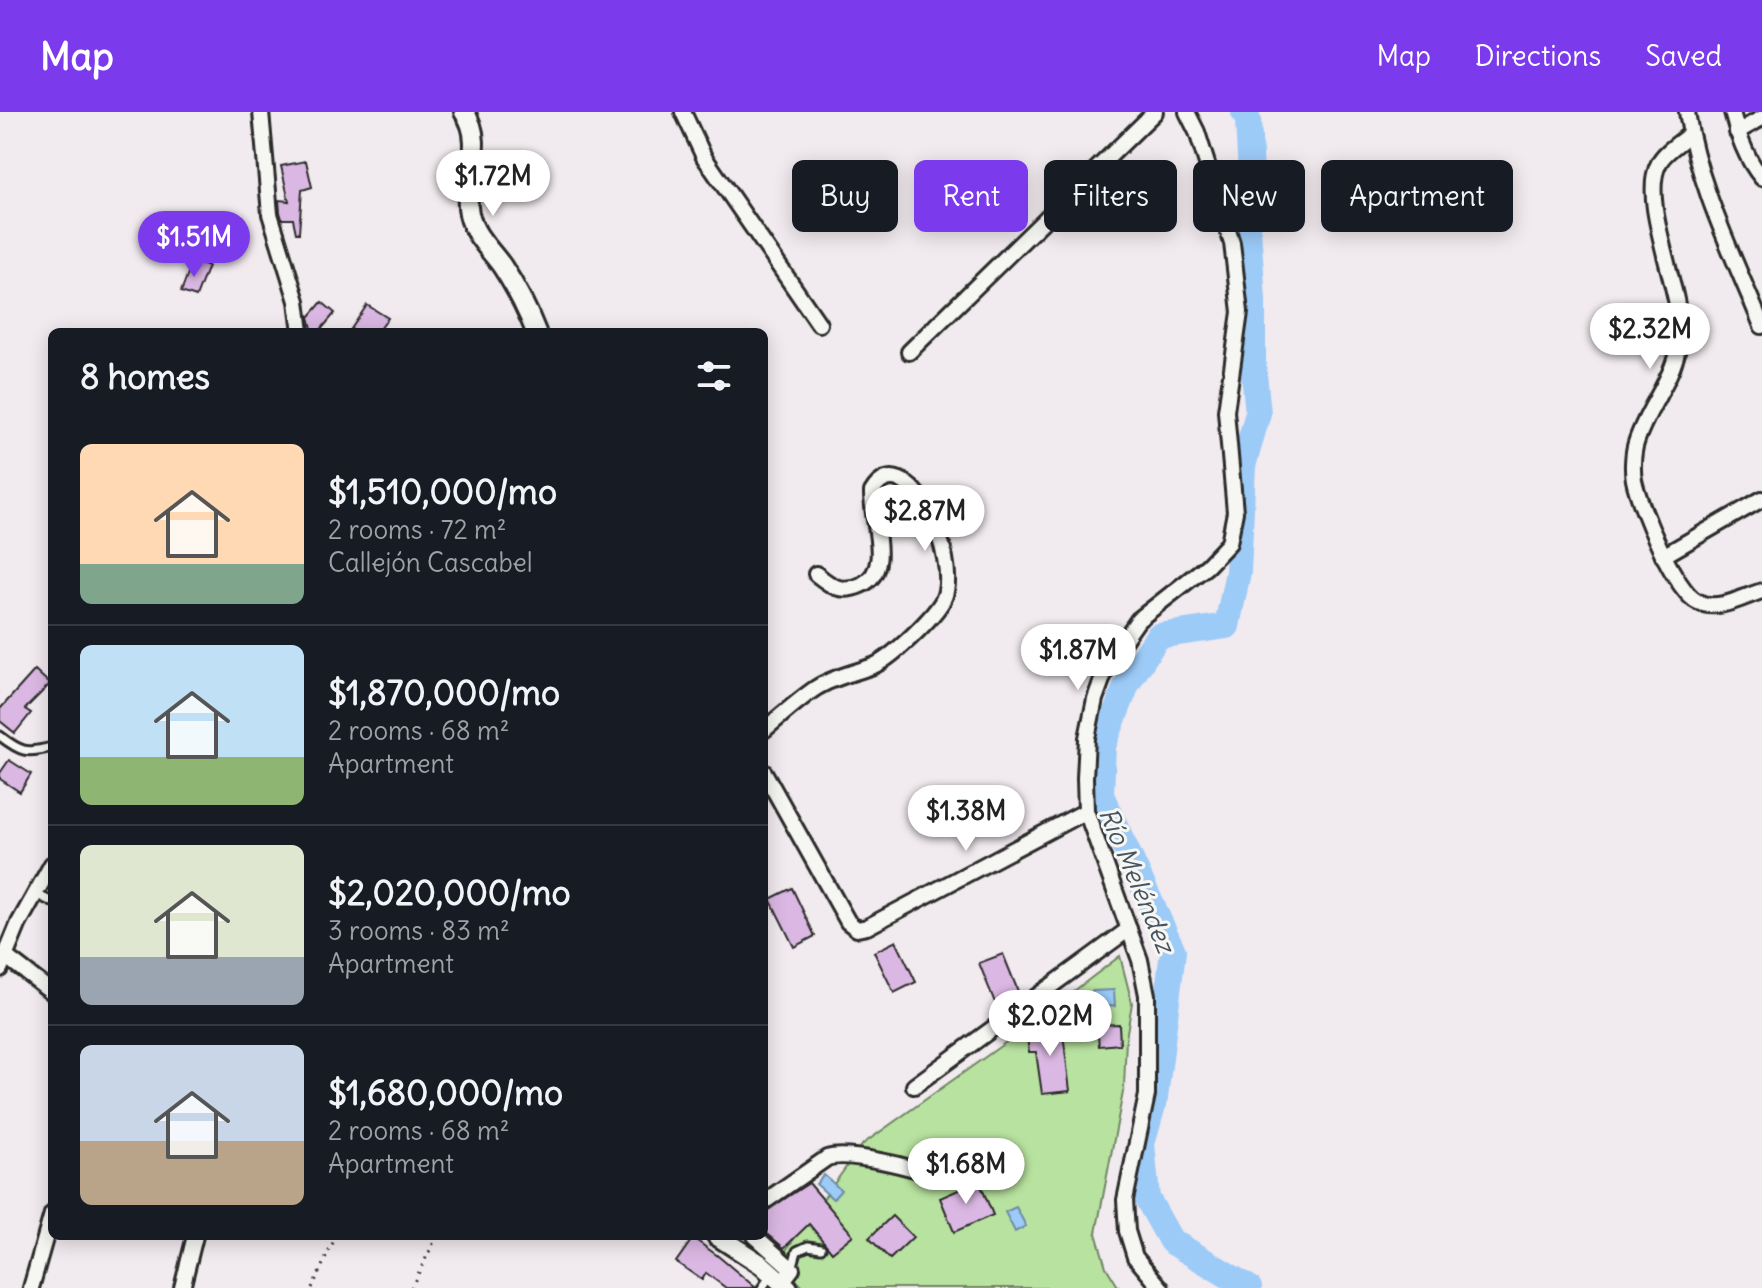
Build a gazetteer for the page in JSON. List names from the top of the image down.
{
  "water": ["Río Meléndez"],
  "page": {
    "header": "Map",
    "nav": ["Map", "Directions", "Saved"],
    "price": [
      "$1.72M",
      "$1.51M",
      "$2.32M",
      "$2.87M",
      "$1.87M",
      "$1.38M",
      "$2.02M",
      "$1.68M"
    ],
    "chip": [
      "Buy",
      "Rent",
      "Filters",
      "New",
      "Apartment"
    ],
    "heading": "8 homes",
    "list": [
      {
        "name": "$1,510,000/mo",
        "note": "2 rooms · 72 m² · Callejón Cascabel"
      },
      {
        "name": "$1,870,000/mo",
        "note": "2 rooms · 68 m² · Apartment"
      },
      {
        "name": "$2,020,000/mo",
        "note": "3 rooms · 83 m² · Apartment"
      },
      {
        "name": "$1,680,000/mo",
        "note": "2 rooms · 68 m² · Apartment"
      }
    ]
  }
}
